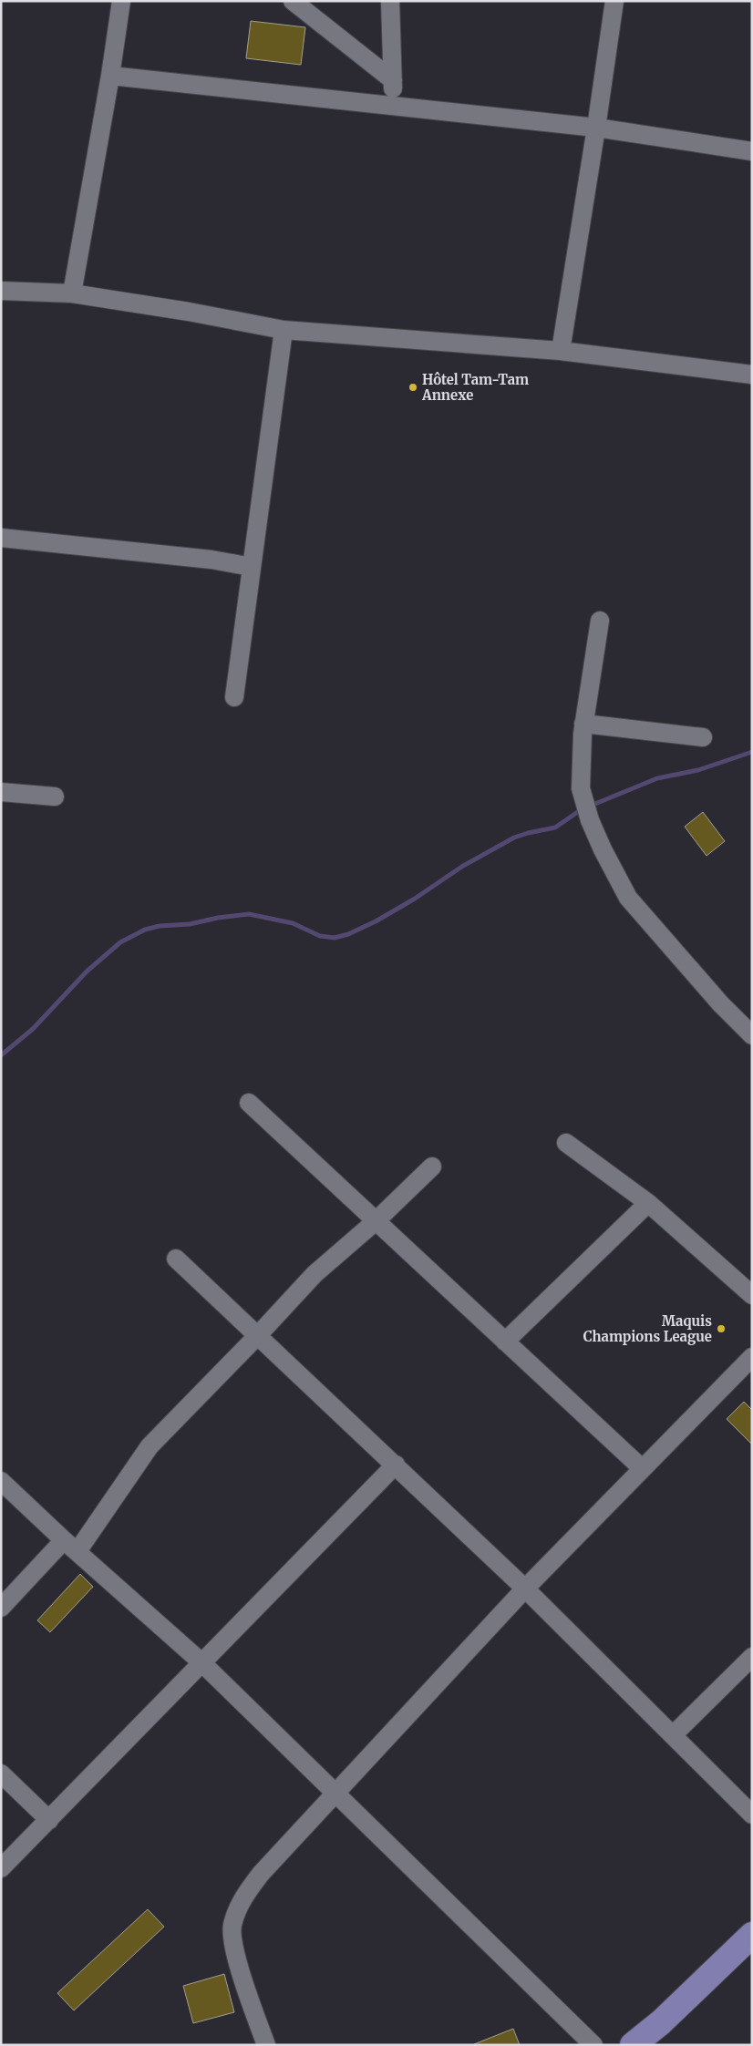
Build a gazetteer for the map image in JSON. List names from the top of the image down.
{
  "places": ["Hôtel Tam-Tam Annexe", "Maquis Champions League"]
}
